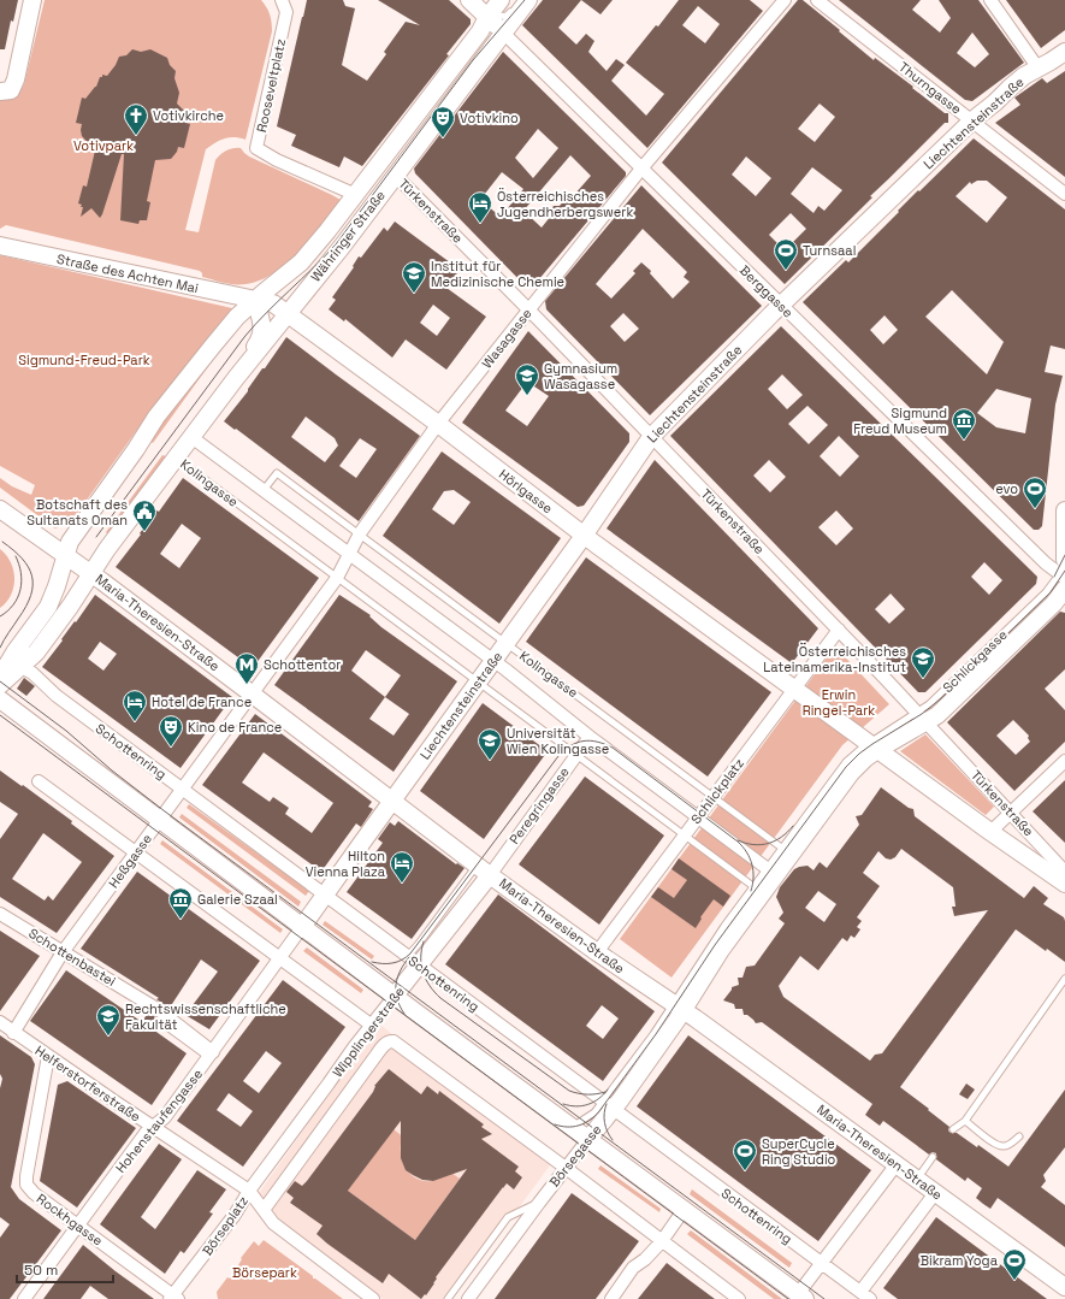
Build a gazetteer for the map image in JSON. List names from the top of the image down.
{
  "streets": {
    "main road": [
      "Liechtensteinstraße",
      "Türkenstraße",
      "Währinger Straße",
      "Straße des Achten Mai",
      "Berggasse",
      "Hörlgasse",
      "Maria-Theresien-Straße",
      "Schlickgasse",
      "Wipplingerstraße",
      "Hohenstaufengasse",
      "Börsegasse"
    ],
    "street": [
      "Rooseveltplatz",
      "Thurngasse",
      "Wasagasse",
      "Kolingasse",
      "Schottenring",
      "Schlickplatz",
      "Peregringasse",
      "Heßgasse",
      "Schottenbastei",
      "Helferstorferstraße",
      "Rockhgasse",
      "Börseplatz"
    ]
  },
  "crossings": [
    ["Rooseveltplatz", "Währinger Straße"],
    ["Thurngasse", "Liechtensteinstraße"],
    ["Liechtensteinstraße", "Türkenstraße"],
    ["Liechtensteinstraße", "Berggasse"],
    ["Liechtensteinstraße", "Kolingasse"],
    ["Liechtensteinstraße", "Hörlgasse"],
    ["Liechtensteinstraße", "Maria-Theresien-Straße"],
    ["Liechtensteinstraße", "Hohenstaufengasse"],
    ["Türkenstraße", "Währinger Straße"],
    ["Türkenstraße", "Wasagasse"],
    ["Türkenstraße", "Hörlgasse"],
    ["Türkenstraße", "Schlickgasse"],
    ["Türkenstraße", "Schlickplatz"],
    ["Währinger Straße", "Straße des Achten Mai"],
    ["Währinger Straße", "Berggasse"],
    ["Währinger Straße", "Kolingasse"],
    ["Währinger Straße", "Hörlgasse"],
    ["Währinger Straße", "Maria-Theresien-Straße"],
    ["Währinger Straße", "Schottenring"],
    ["Straße des Achten Mai", "Hörlgasse"],
    ["Berggasse", "Wasagasse"],
    ["Berggasse", "Schlickgasse"],
    ["Wasagasse", "Kolingasse"],
    ["Wasagasse", "Hörlgasse"],
    ["Wasagasse", "Maria-Theresien-Straße"],
    ["Wasagasse", "Heßgasse"],
    ["Kolingasse", "Schlickplatz"],
    ["Kolingasse", "Peregringasse"],
    ["Hörlgasse", "Schlickplatz"],
    ["Maria-Theresien-Straße", "Schlickplatz"],
    ["Maria-Theresien-Straße", "Peregringasse"],
    ["Maria-Theresien-Straße", "Heßgasse"],
    ["Maria-Theresien-Straße", "Wipplingerstraße"],
    ["Maria-Theresien-Straße", "Hohenstaufengasse"],
    ["Maria-Theresien-Straße", "Börsegasse"],
    ["Schottenring", "Heßgasse"],
    ["Schottenring", "Wipplingerstraße"],
    ["Schottenring", "Hohenstaufengasse"],
    ["Schottenring", "Börsegasse"],
    ["Peregringasse", "Wipplingerstraße"],
    ["Heßgasse", "Schottenbastei"],
    ["Heßgasse", "Helferstorferstraße"],
    ["Schottenbastei", "Hohenstaufengasse"],
    ["Wipplingerstraße", "Helferstorferstraße"],
    ["Wipplingerstraße", "Börsegasse"],
    ["Wipplingerstraße", "Börseplatz"],
    ["Helferstorferstraße", "Hohenstaufengasse"],
    ["Helferstorferstraße", "Rockhgasse"],
    ["Helferstorferstraße", "Börseplatz"],
    ["Hohenstaufengasse", "Rockhgasse"],
    ["Rockhgasse", "Börseplatz"]
  ],
  "parks": [
    "Votivpark",
    "Sigmund-Freud-Park",
    "Erwin Ringel-Park",
    "Börsepark"
  ],
  "places": {
    "church": ["Votivkirche"],
    "theatre": ["Votivkino", "Kino de France"],
    "hotel": ["Österreichisches Jugendherbergswerk", "Hotel de France", "Hilton Vienna Plaza"],
    "sports": [
      "Turnsaal",
      "evo",
      "SuperCycle Ring Studio",
      "Bikram Yoga"
    ],
    "school or university": [
      "Institut für Medizinische Chemie",
      "Gymnasium Wasagasse",
      "Österreichisches Lateinamerika-Institut",
      "Universität Wien Kolingasse",
      "Rechtswissenschaftliche Fakultät"
    ],
    "museum": ["Sigmund Freud Museum", "Galerie Szaal"],
    "public building": ["Botschaft des Sultanats Oman"],
    "metro station": ["Schottentor"]
  },
  "scale_bar": "50 m"
}
